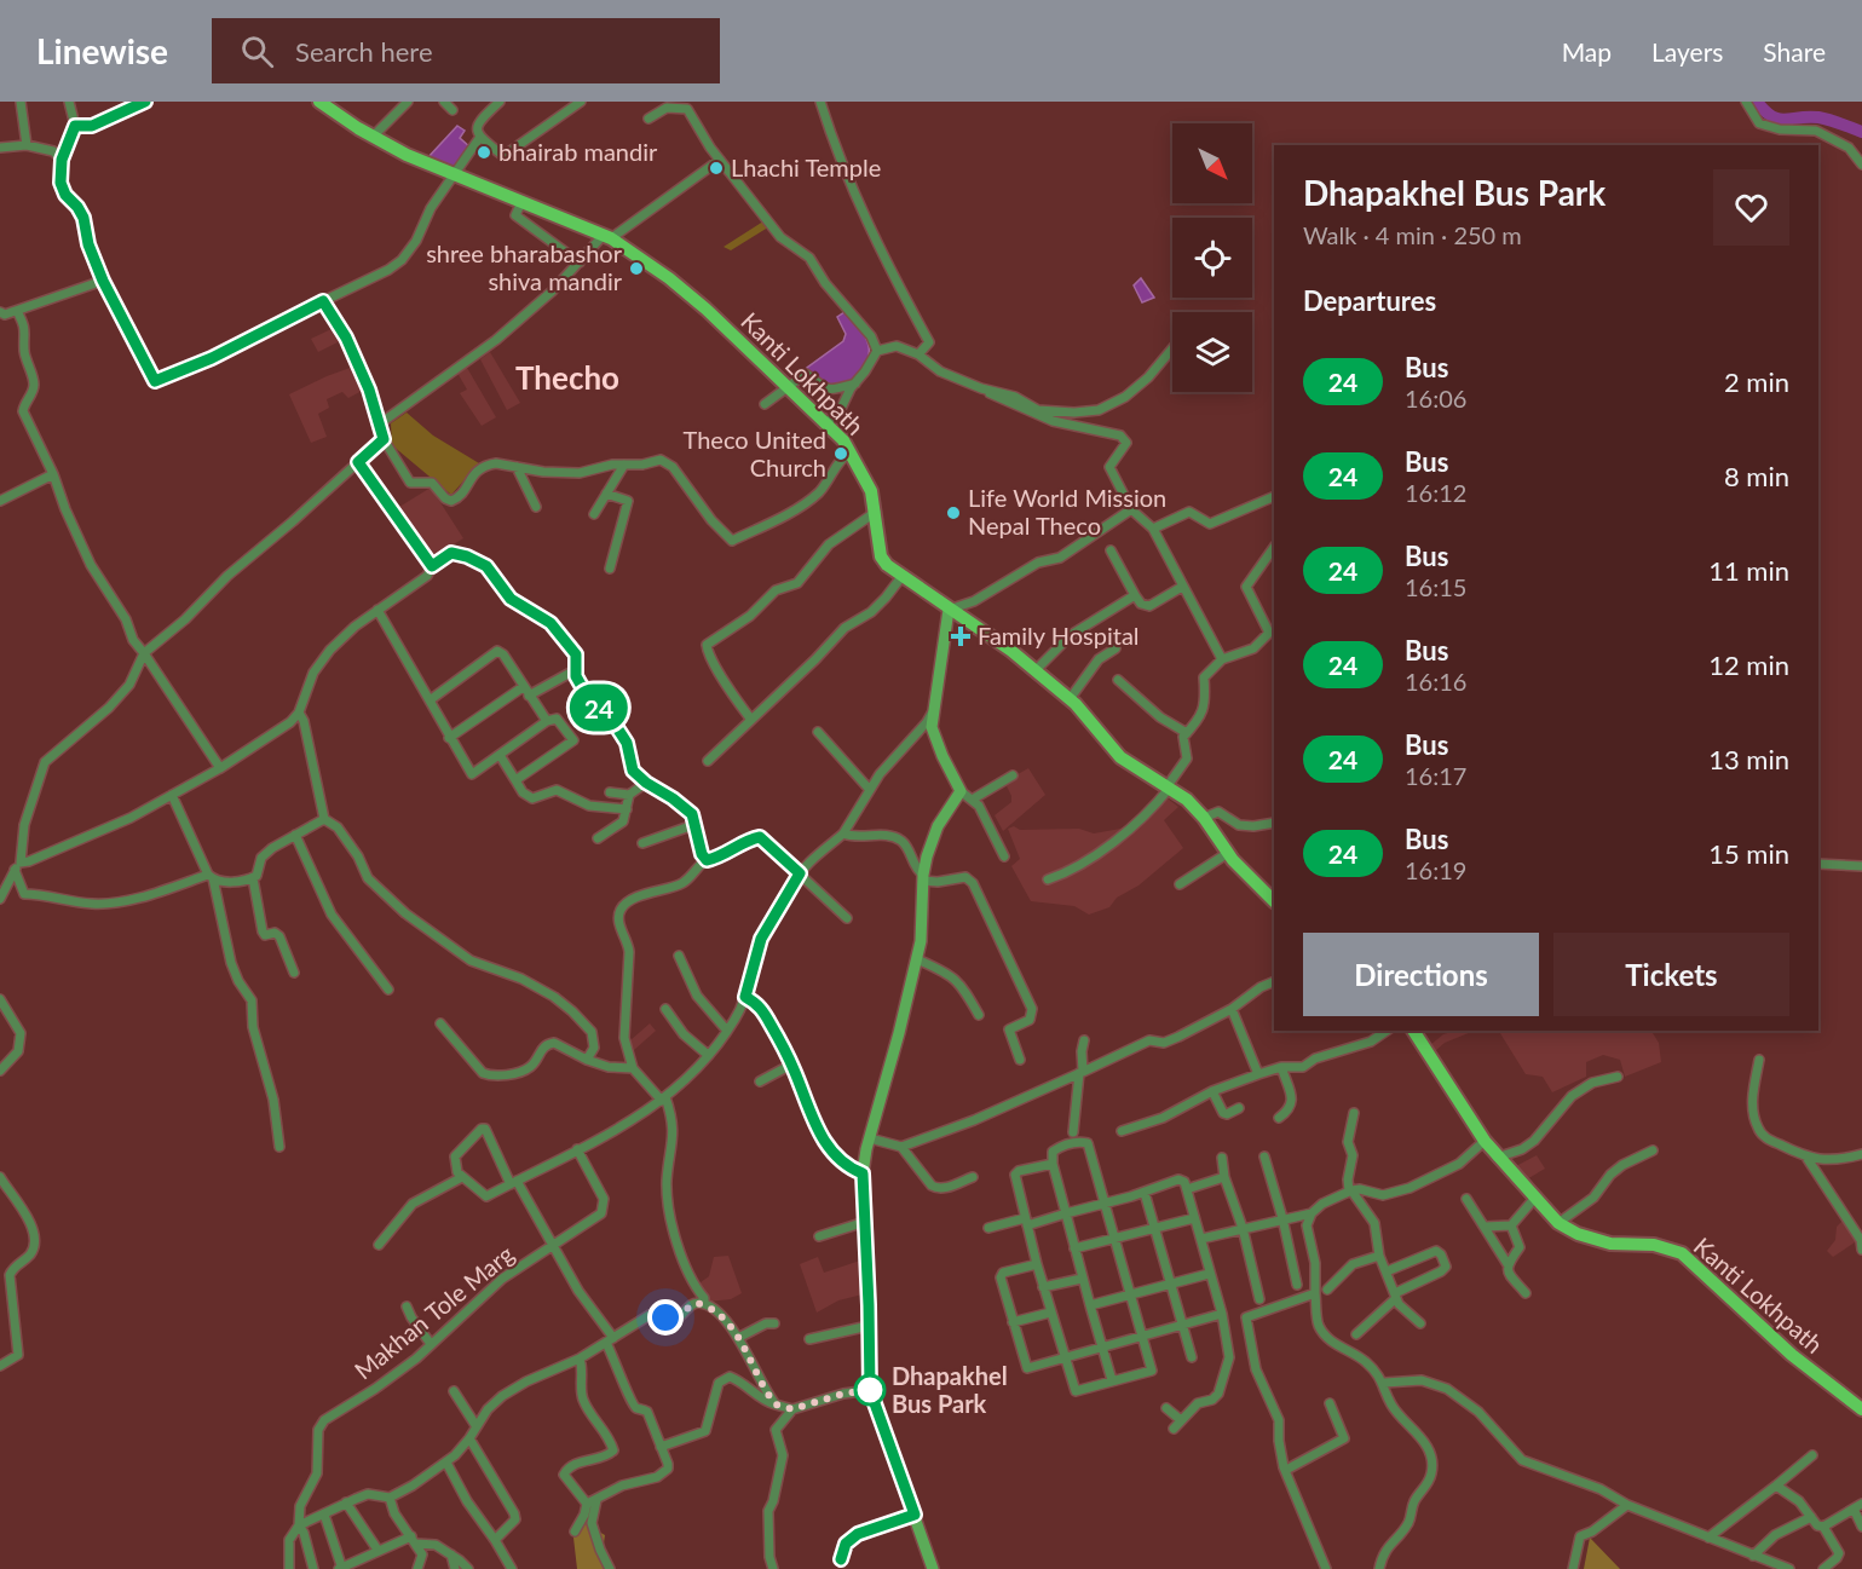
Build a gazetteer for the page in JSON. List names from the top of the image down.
{
  "streets": {
    "main road": ["Kanti Lokhpath"],
    "street": ["Makhan Tole Marg"]
  },
  "districts": ["Thecho"],
  "places": {
    "other": [
      "bhairab mandir",
      "Lhachi Temple",
      "shree bharabashor shiva mandir",
      "Theco United Church",
      "Life World Mission Nepal Theco",
      "Dhapakhel Bus Park"
    ],
    "health": ["Family Hospital"]
  },
  "lines": ["bus line 24"],
  "north": "bottom right",
  "page": {
    "header": "Linewise",
    "search": "Search here",
    "nav": ["Map", "Layers", "Share"],
    "on_map": "24",
    "heading": [
      ["Dhapakhel Bus Park", "Walk · 4 min · 250 m"],
      "Departures"
    ],
    "list": [
      {
        "mark": "24",
        "name": "Bus",
        "note": "16:06",
        "value": "2 min"
      },
      {
        "mark": "24",
        "name": "Bus",
        "note": "16:12",
        "value": "8 min"
      },
      {
        "mark": "24",
        "name": "Bus",
        "note": "16:15",
        "value": "11 min"
      },
      {
        "mark": "24",
        "name": "Bus",
        "note": "16:16",
        "value": "12 min"
      },
      {
        "mark": "24",
        "name": "Bus",
        "note": "16:17",
        "value": "13 min"
      },
      {
        "mark": "24",
        "name": "Bus",
        "note": "16:19",
        "value": "15 min"
      }
    ],
    "buttons": ["Directions", "Tickets"]
  }
}
